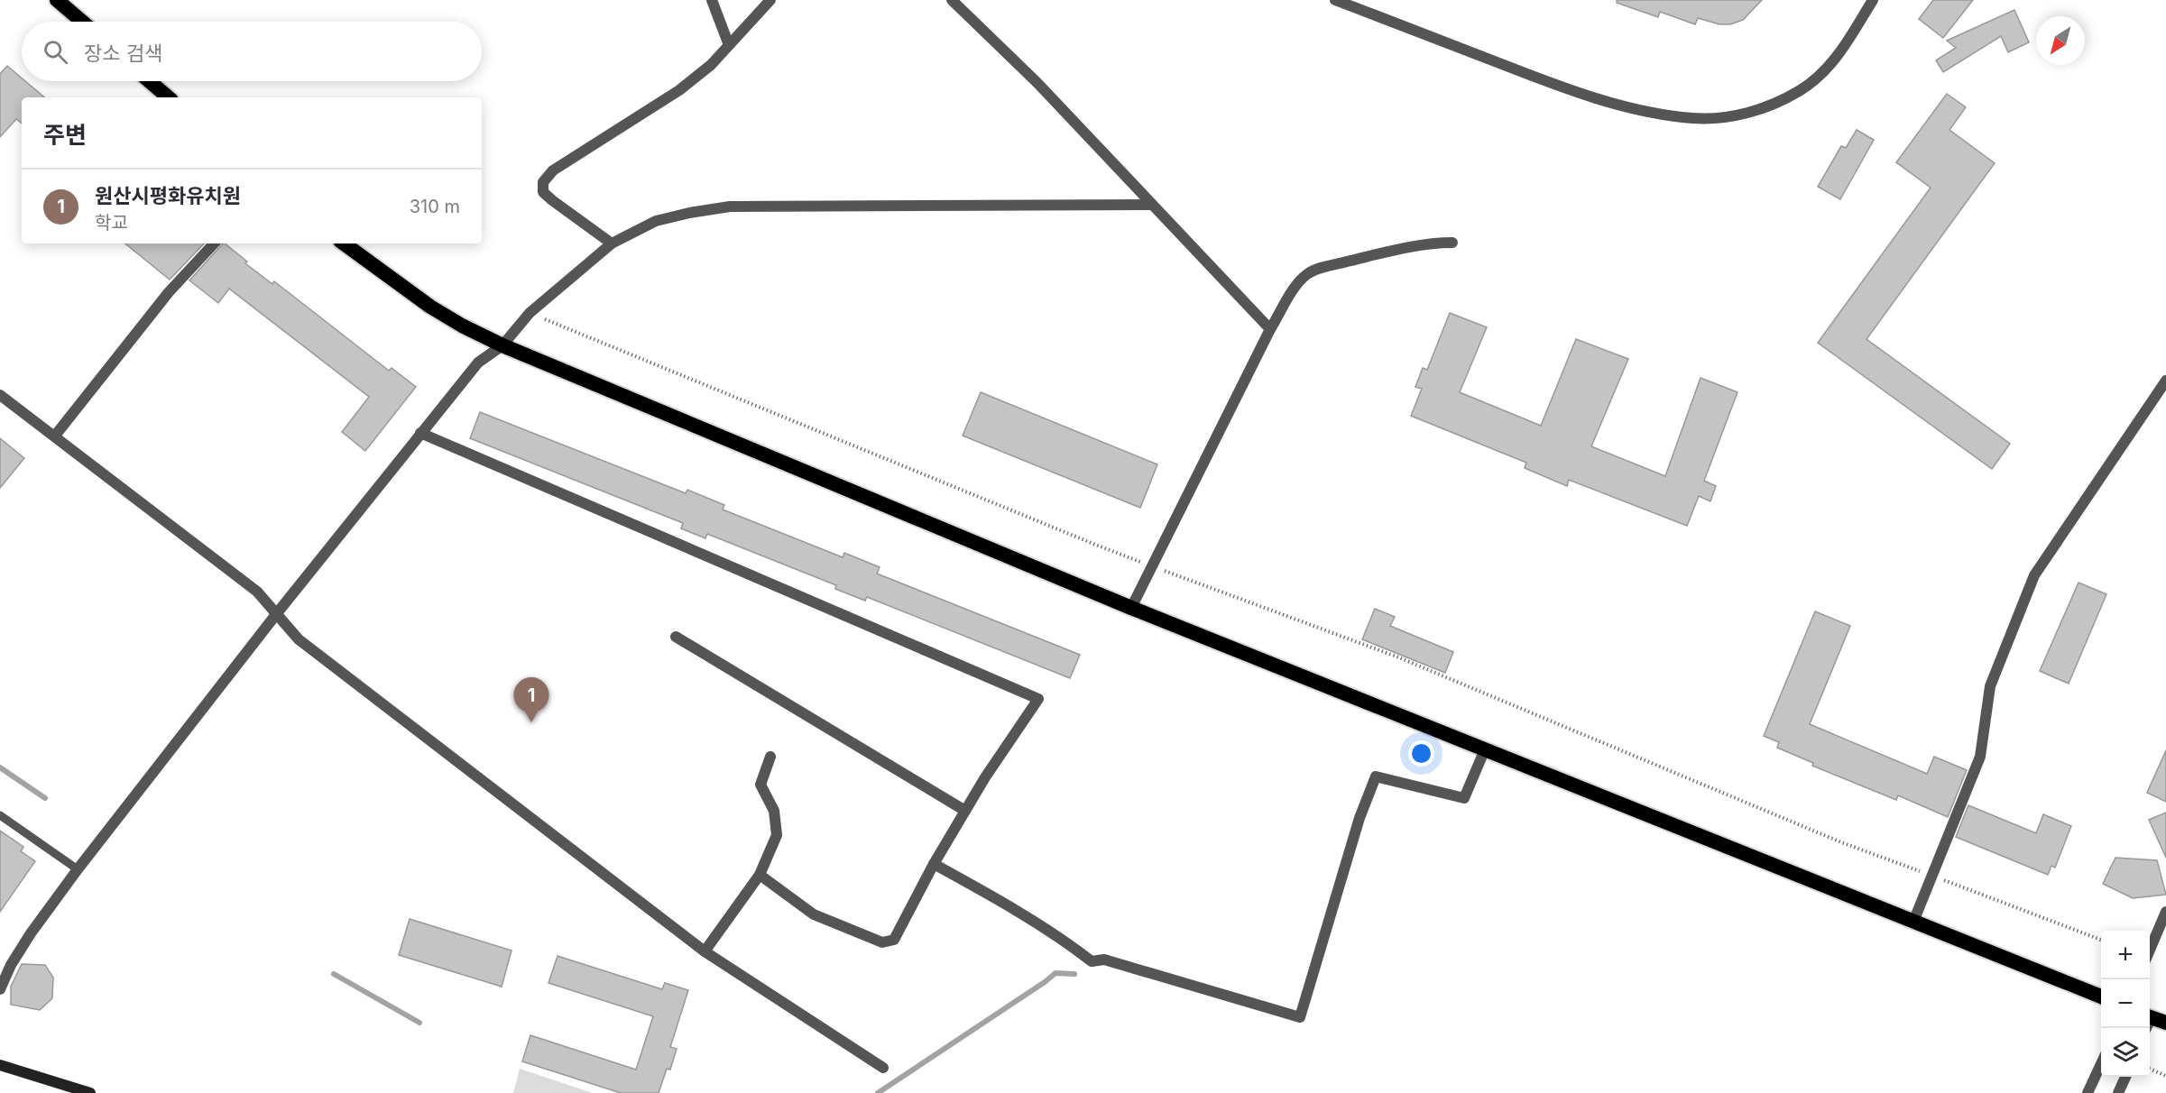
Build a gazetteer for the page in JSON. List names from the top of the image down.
{
  "north": "bottom left",
  "page": {
    "search": "장소 검색",
    "heading": "주변",
    "list": [
      {
        "mark": "1",
        "name": "원산시평화유치원",
        "note": "학교",
        "value": "310 m"
      }
    ],
    "pins": "1",
    "map_buttons": ["+", "−"]
  }
}
